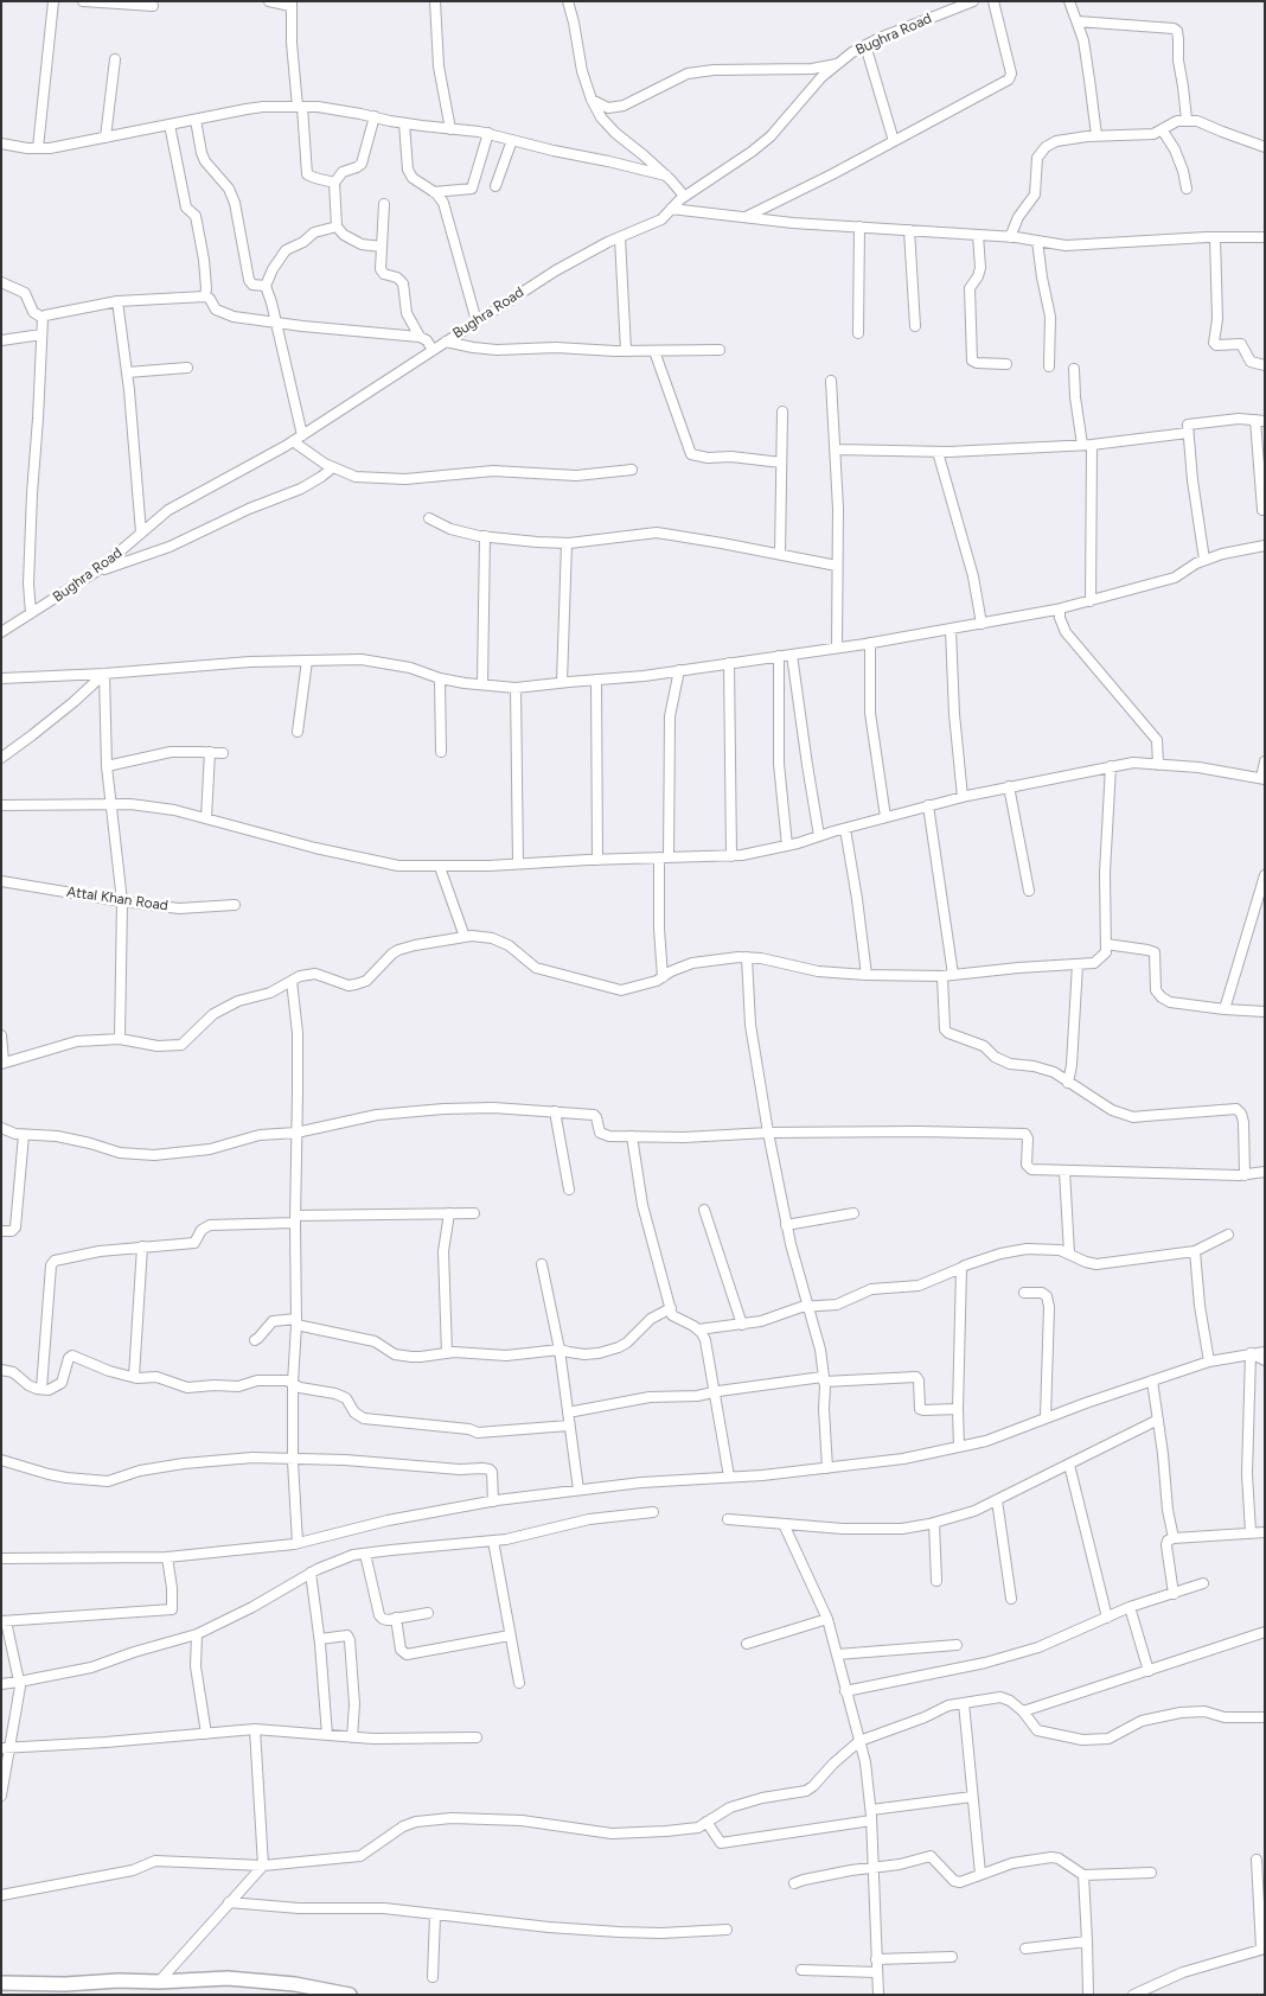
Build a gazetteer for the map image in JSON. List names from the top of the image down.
{
  "streets": {
    "street": ["Bughra Road", "Attal Khan Road"]
  }
}
